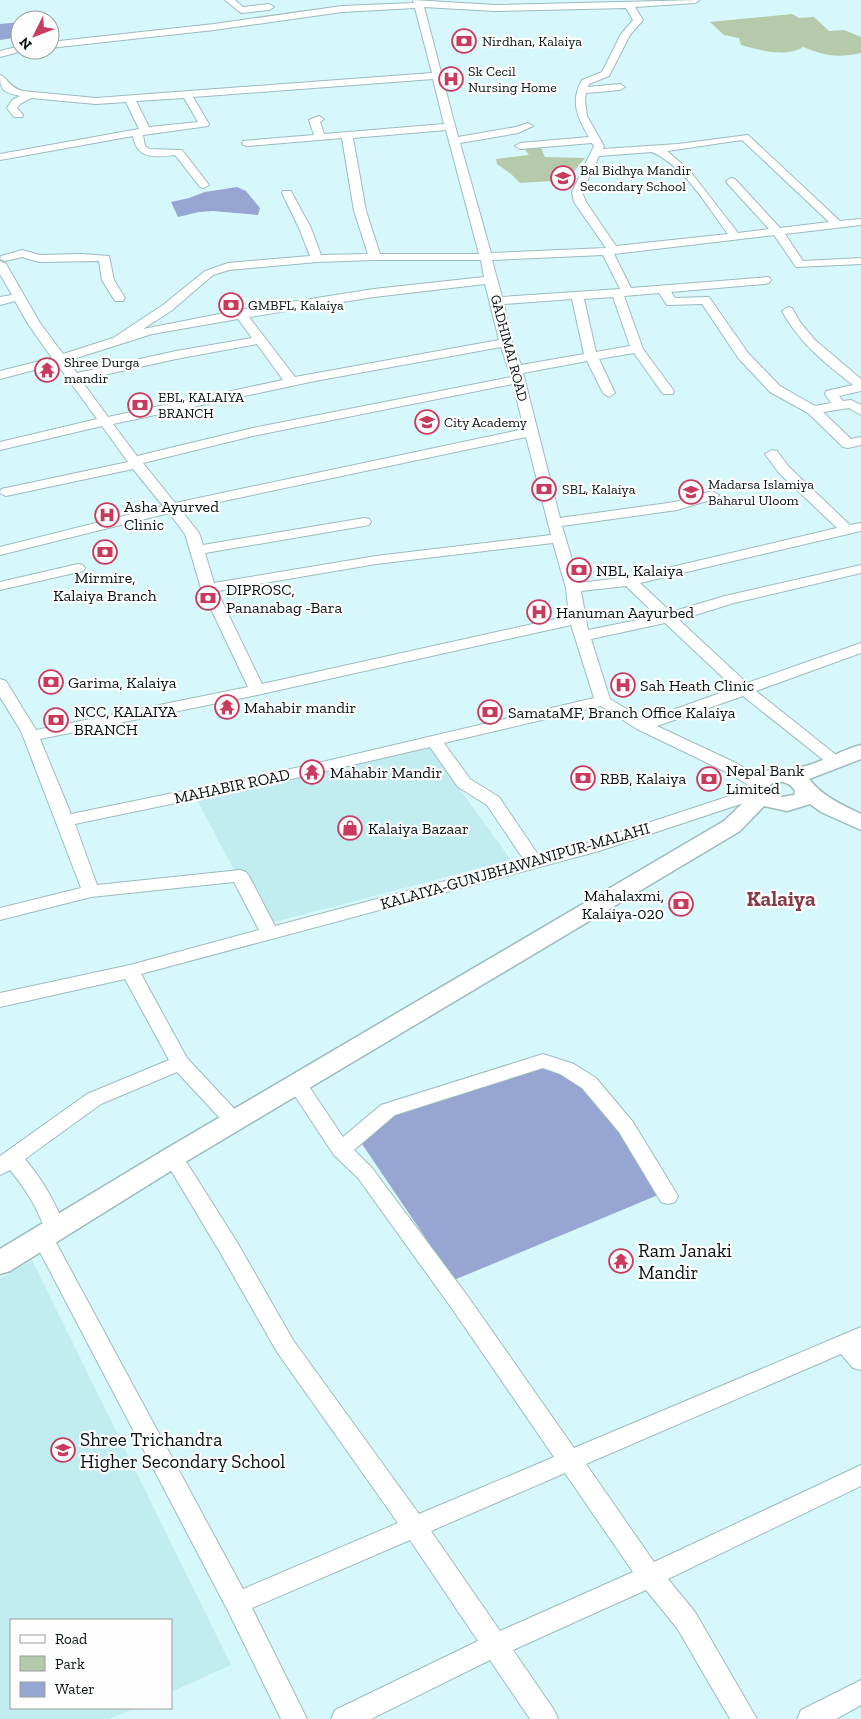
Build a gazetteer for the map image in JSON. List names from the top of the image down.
{
  "streets": {
    "street": ["GADHIMAI ROAD", "MAHABIR ROAD", "KALAIYA-GUNJBHAWANIPUR-MALAHI"]
  },
  "crossings": [
    ["GADHIMAI ROAD", "MAHABIR ROAD"]
  ],
  "districts": ["Kalaiya"],
  "places": {
    "bank": [
      "Nirdhan, Kalaiya",
      "GMBFL, Kalaiya",
      "EBL, KALAIYA BRANCH",
      "SBL, Kalaiya",
      "Mirmire, Kalaiya Branch",
      "NBL, Kalaiya",
      "DIPROSC, Pananabag -Bara",
      "Garima, Kalaiya",
      "SamataMF, Branch Office Kalaiya",
      "NCC, KALAIYA BRANCH",
      "RBB, Kalaiya",
      "Nepal Bank Limited",
      "Mahalaxmi, Kalaiya-020"
    ],
    "hospital": [
      "Sk Cecil Nursing Home",
      "Asha Ayurved Clinic",
      "Hanuman Aayurbed",
      "Sah Heath Clinic"
    ],
    "school or university": [
      "Bal Bidhya Mandir Secondary School",
      "City Academy",
      "Madarsa Islamiya Baharul Uloom",
      "Shree Trichandra Higher Secondary School"
    ],
    "temple": [
      "Shree Durga mandir",
      "Mahabir mandir",
      "Mahabir Mandir",
      "Ram Janaki Mandir"
    ],
    "shop": ["Kalaiya Bazaar"]
  },
  "legend": ["Road", "Park", "Water"],
  "north": "bottom left"
}
